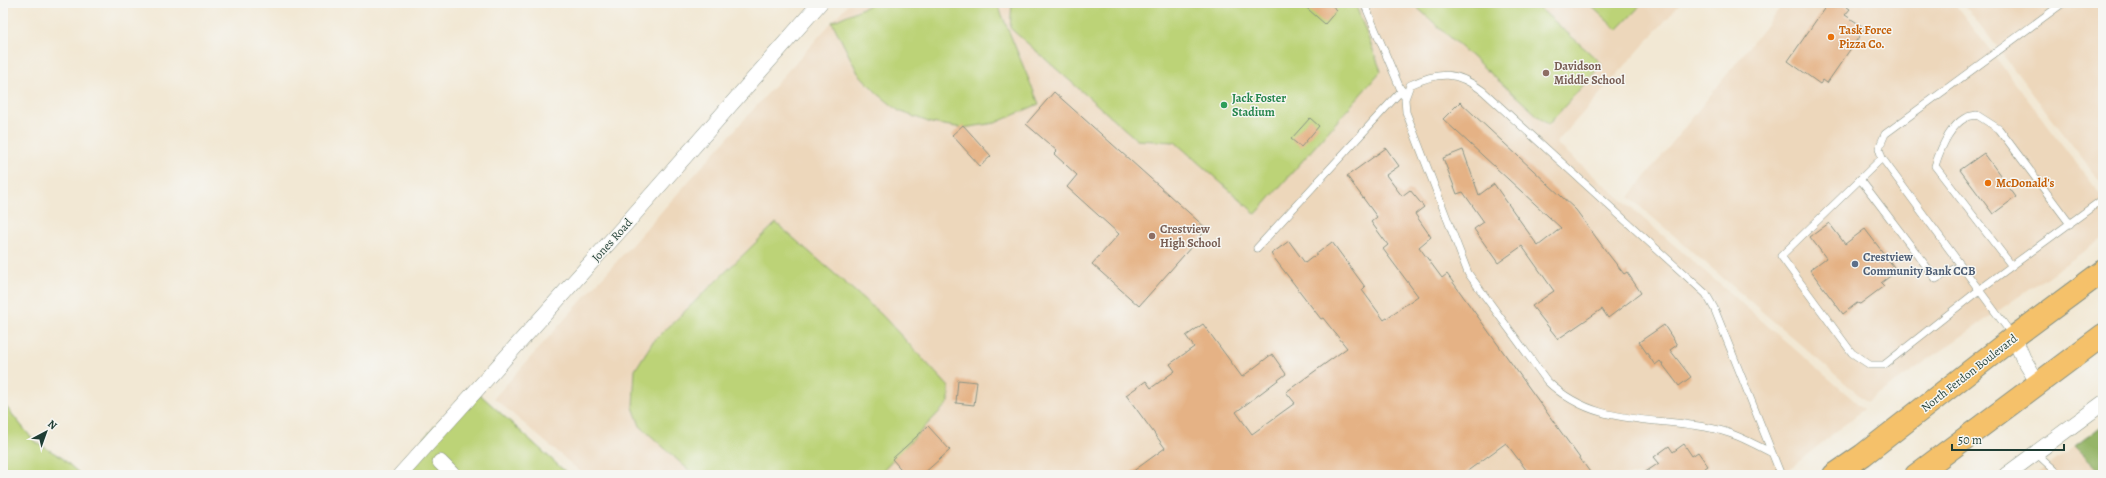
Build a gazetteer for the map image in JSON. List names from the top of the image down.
{
  "streets": {
    "main road": ["North Ferdon Boulevard"],
    "street": ["Jones Road"]
  },
  "places": [
    "Task Force Pizza Co.",
    "Davidson Middle School",
    "Jack Foster Stadium",
    "McDonald's",
    "Crestview High School",
    "Crestview Community Bank CCB"
  ],
  "scale_bar": "50 m",
  "north": "top right"
}
